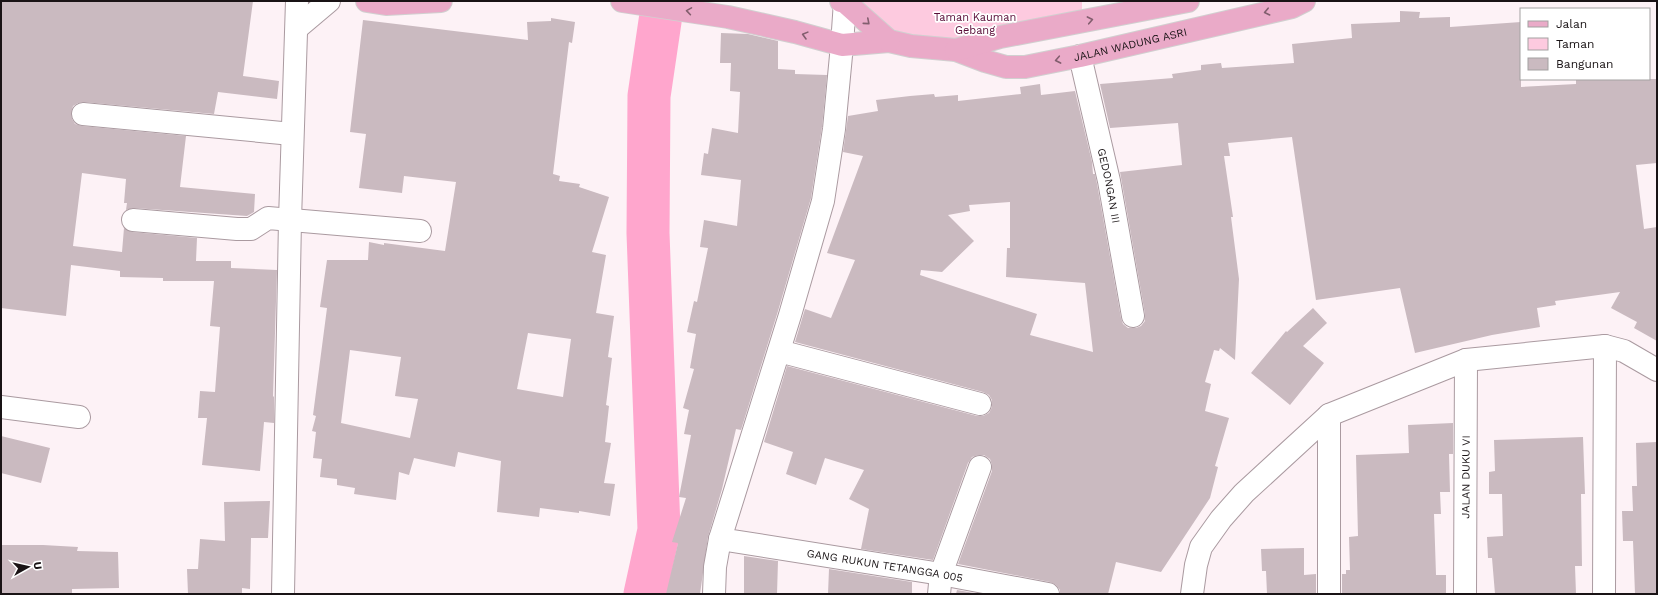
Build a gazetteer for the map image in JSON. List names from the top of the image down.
{
  "streets": {
    "main road": ["JALAN WADUNG ASRI"],
    "street": ["GEDONGAN III", "JALAN DUKU VI", "GANG RUKUN TETANGGA 005"]
  },
  "crossings": [
    ["JALAN WADUNG ASRI", "GEDONGAN III"]
  ],
  "parks": ["Taman Kauman Gebang"],
  "legend": ["Jalan", "Taman", "Bangunan"],
  "north": "right"
}
